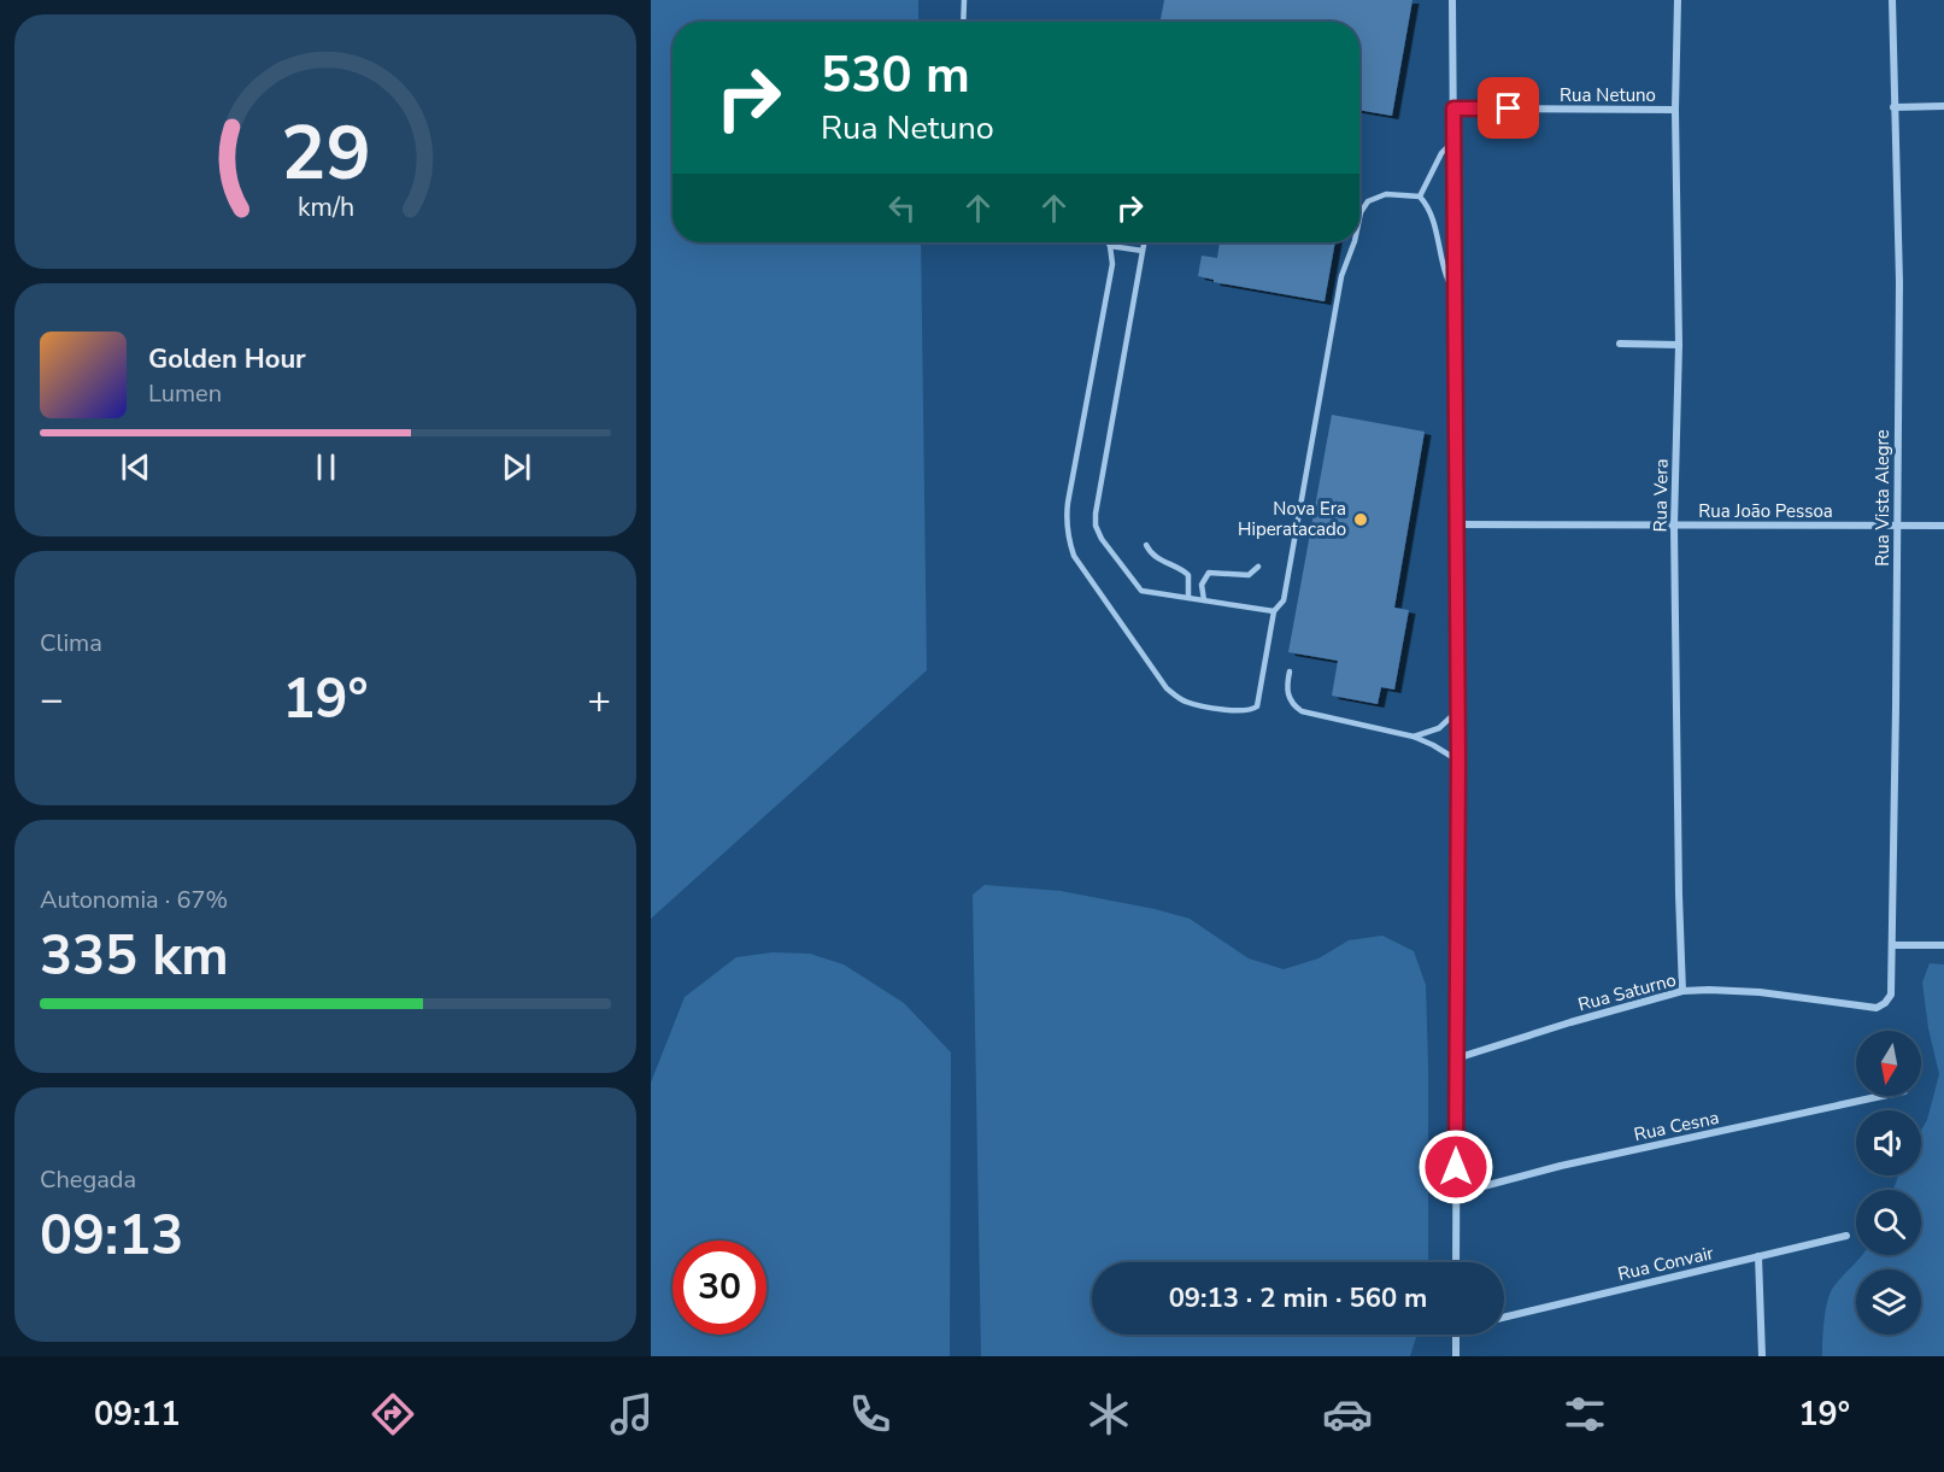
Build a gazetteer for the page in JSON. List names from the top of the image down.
{
  "streets": {
    "street": [
      "Rua Netuno",
      "Rua Vera",
      "Rua Vista Alegre",
      "Rua João Pessoa",
      "Rua Saturno",
      "Rua Cesna",
      "Rua Convair"
    ]
  },
  "crossings": [
    ["Rua Netuno", "Rua Vera"],
    ["Rua Vera", "Rua João Pessoa"],
    ["Rua Vera", "Rua Saturno"],
    ["Rua Vista Alegre", "Rua João Pessoa"],
    ["Rua Vista Alegre", "Rua Saturno"]
  ],
  "places": ["Nova Era Hiperatacado"],
  "north": "bottom",
  "page": {
    "turn": ["530 m", "Rua Netuno"],
    "song": ["Golden Hour", "Lumen"],
    "tile": [
      "Clima",
      ["Autonomia · 67%", "335 km"],
      ["Chegada", "09:13"]
    ],
    "heat": ["−", "19°", "+"],
    "limit": "30",
    "trip": "09:13 · 2 min · 560 m",
    "tabs": ["09:11", "19°"],
    "gauge": ["29", "km/h"]
  }
}
